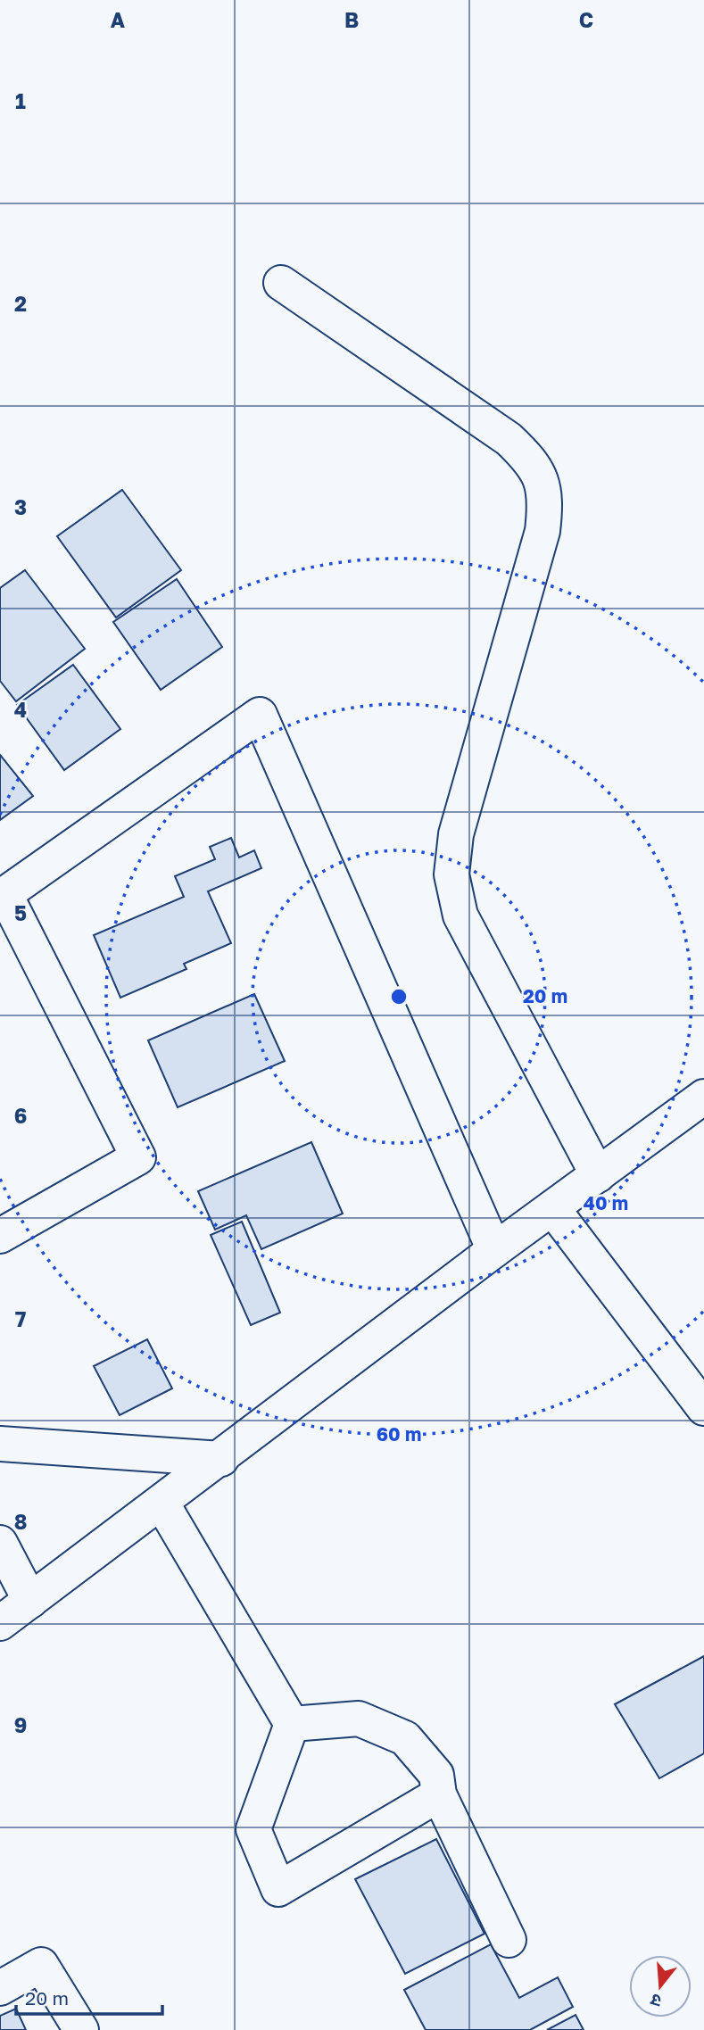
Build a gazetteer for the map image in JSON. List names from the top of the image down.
{
  "scale_bar": "20 m",
  "north": "bottom",
  "grid": {
    "columns": ["A", "B", "C"],
    "rows": [
      "1",
      "2",
      "3",
      "4",
      "5",
      "6",
      "7",
      "8",
      "9"
    ]
  },
  "rings": ["20 m", "40 m", "60 m"]
}
